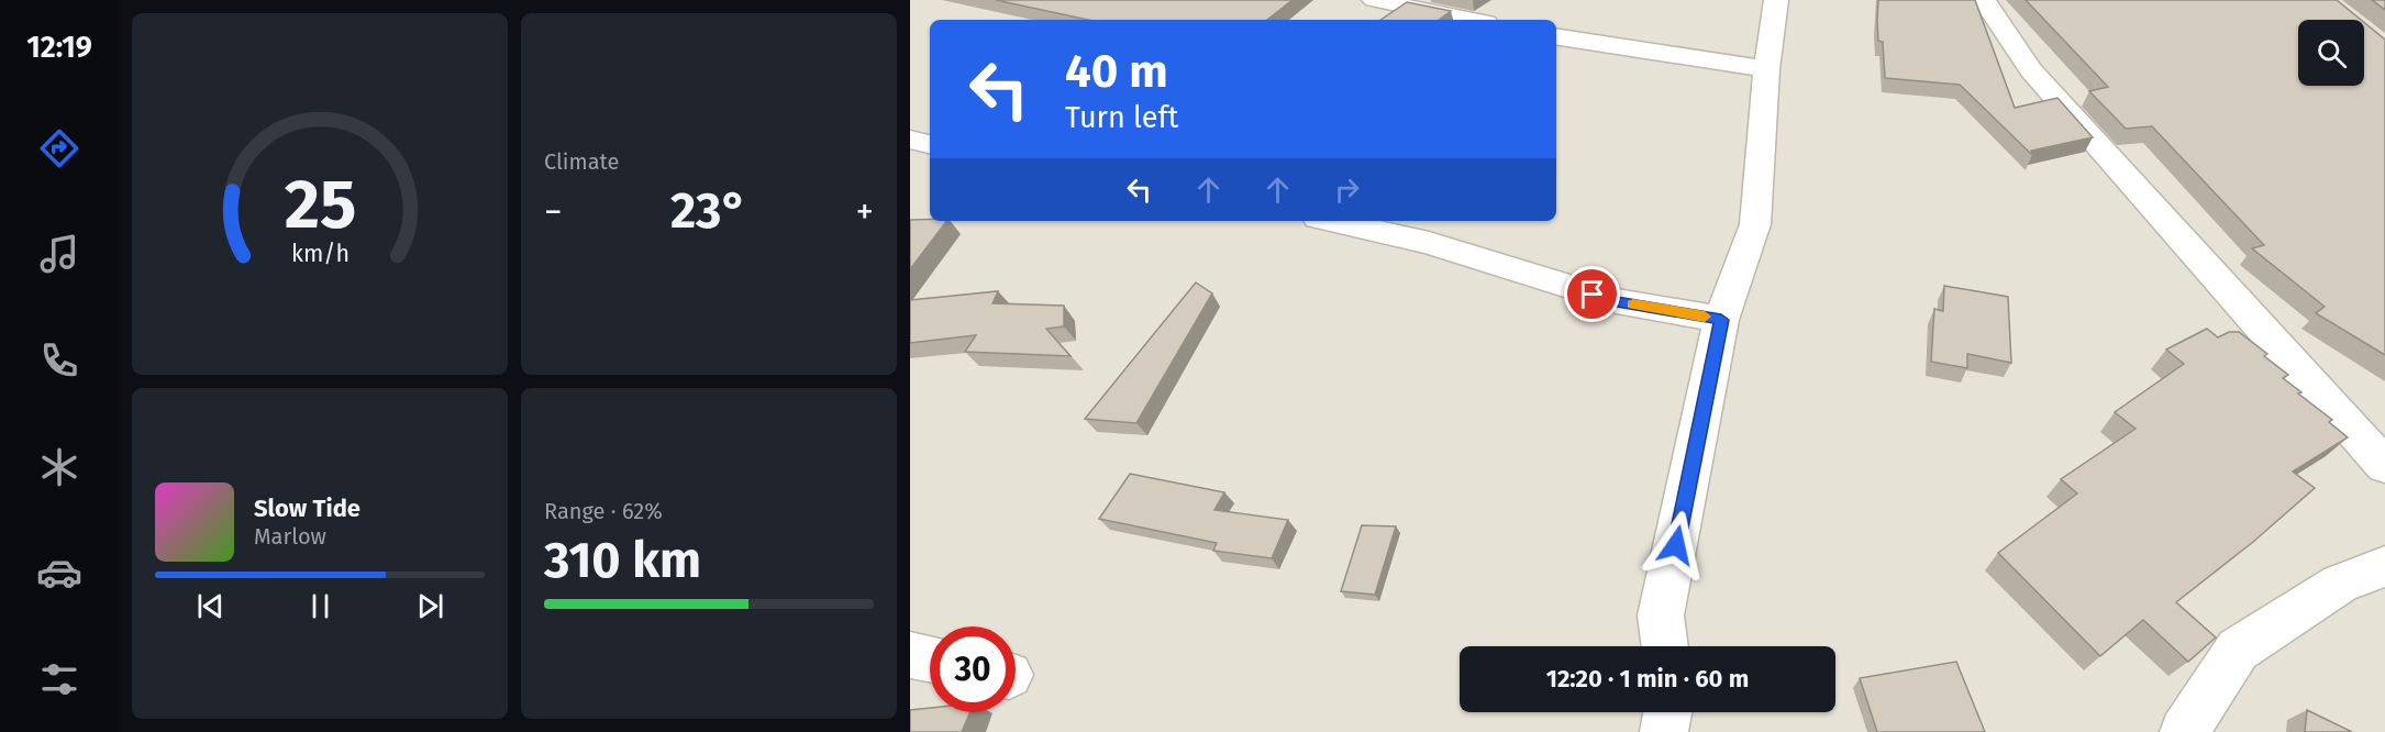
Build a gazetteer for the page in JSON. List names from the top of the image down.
{
  "page": {
    "tabs": "12:19",
    "tile": [
      "Climate",
      ["Range · 62%", "310 km"]
    ],
    "turn": ["40 m", "Turn left"],
    "heat": ["−", "23°", "+"],
    "song": ["Slow Tide", "Marlow"],
    "limit": "30",
    "trip": "12:20 · 1 min · 60 m",
    "gauge": ["25", "km/h"]
  }
}
